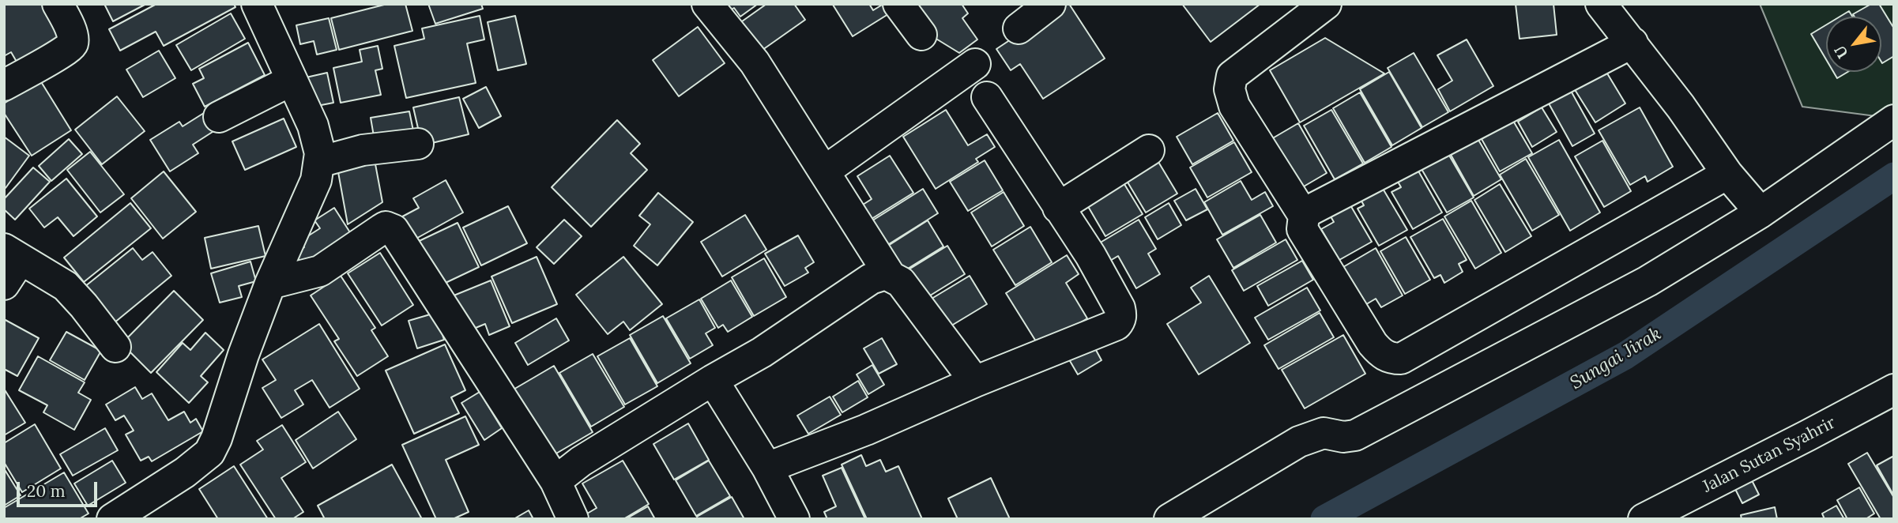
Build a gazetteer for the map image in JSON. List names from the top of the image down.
{
  "streets": {
    "street": ["Jalan Sutan Syahrir"]
  },
  "water": ["Sungai Jirak"],
  "scale_bar": "20 m",
  "north": "bottom left"
}
